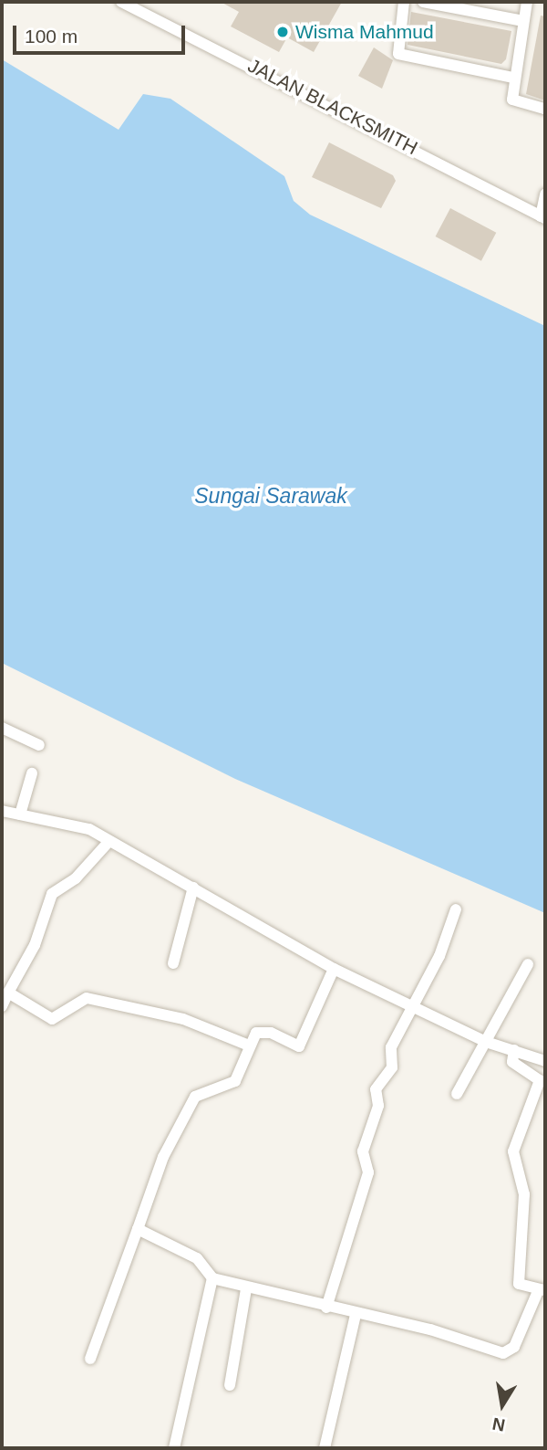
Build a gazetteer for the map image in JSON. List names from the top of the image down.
{
  "streets": {
    "street": ["JALAN BLACKSMITH"]
  },
  "water": ["Sungai Sarawak"],
  "places": ["Wisma Mahmud"],
  "scale_bar": "100 m",
  "north": "bottom"
}
